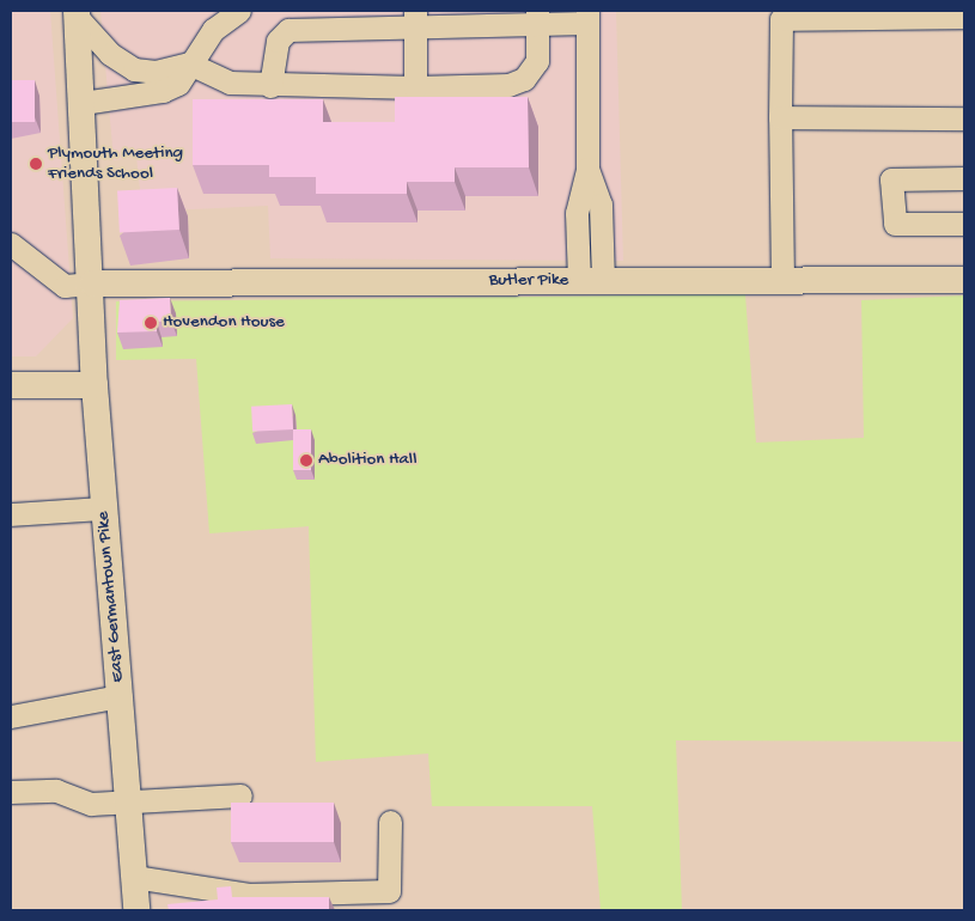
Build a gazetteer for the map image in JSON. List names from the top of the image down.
{
  "streets": {
    "main road": ["Butler Pike", "East Germantown Pike"]
  },
  "crossings": [
    ["Butler Pike", "East Germantown Pike"]
  ],
  "places": ["Plymouth Meeting Friends School", "Hovendon House", "Abolition Hall"]
}
